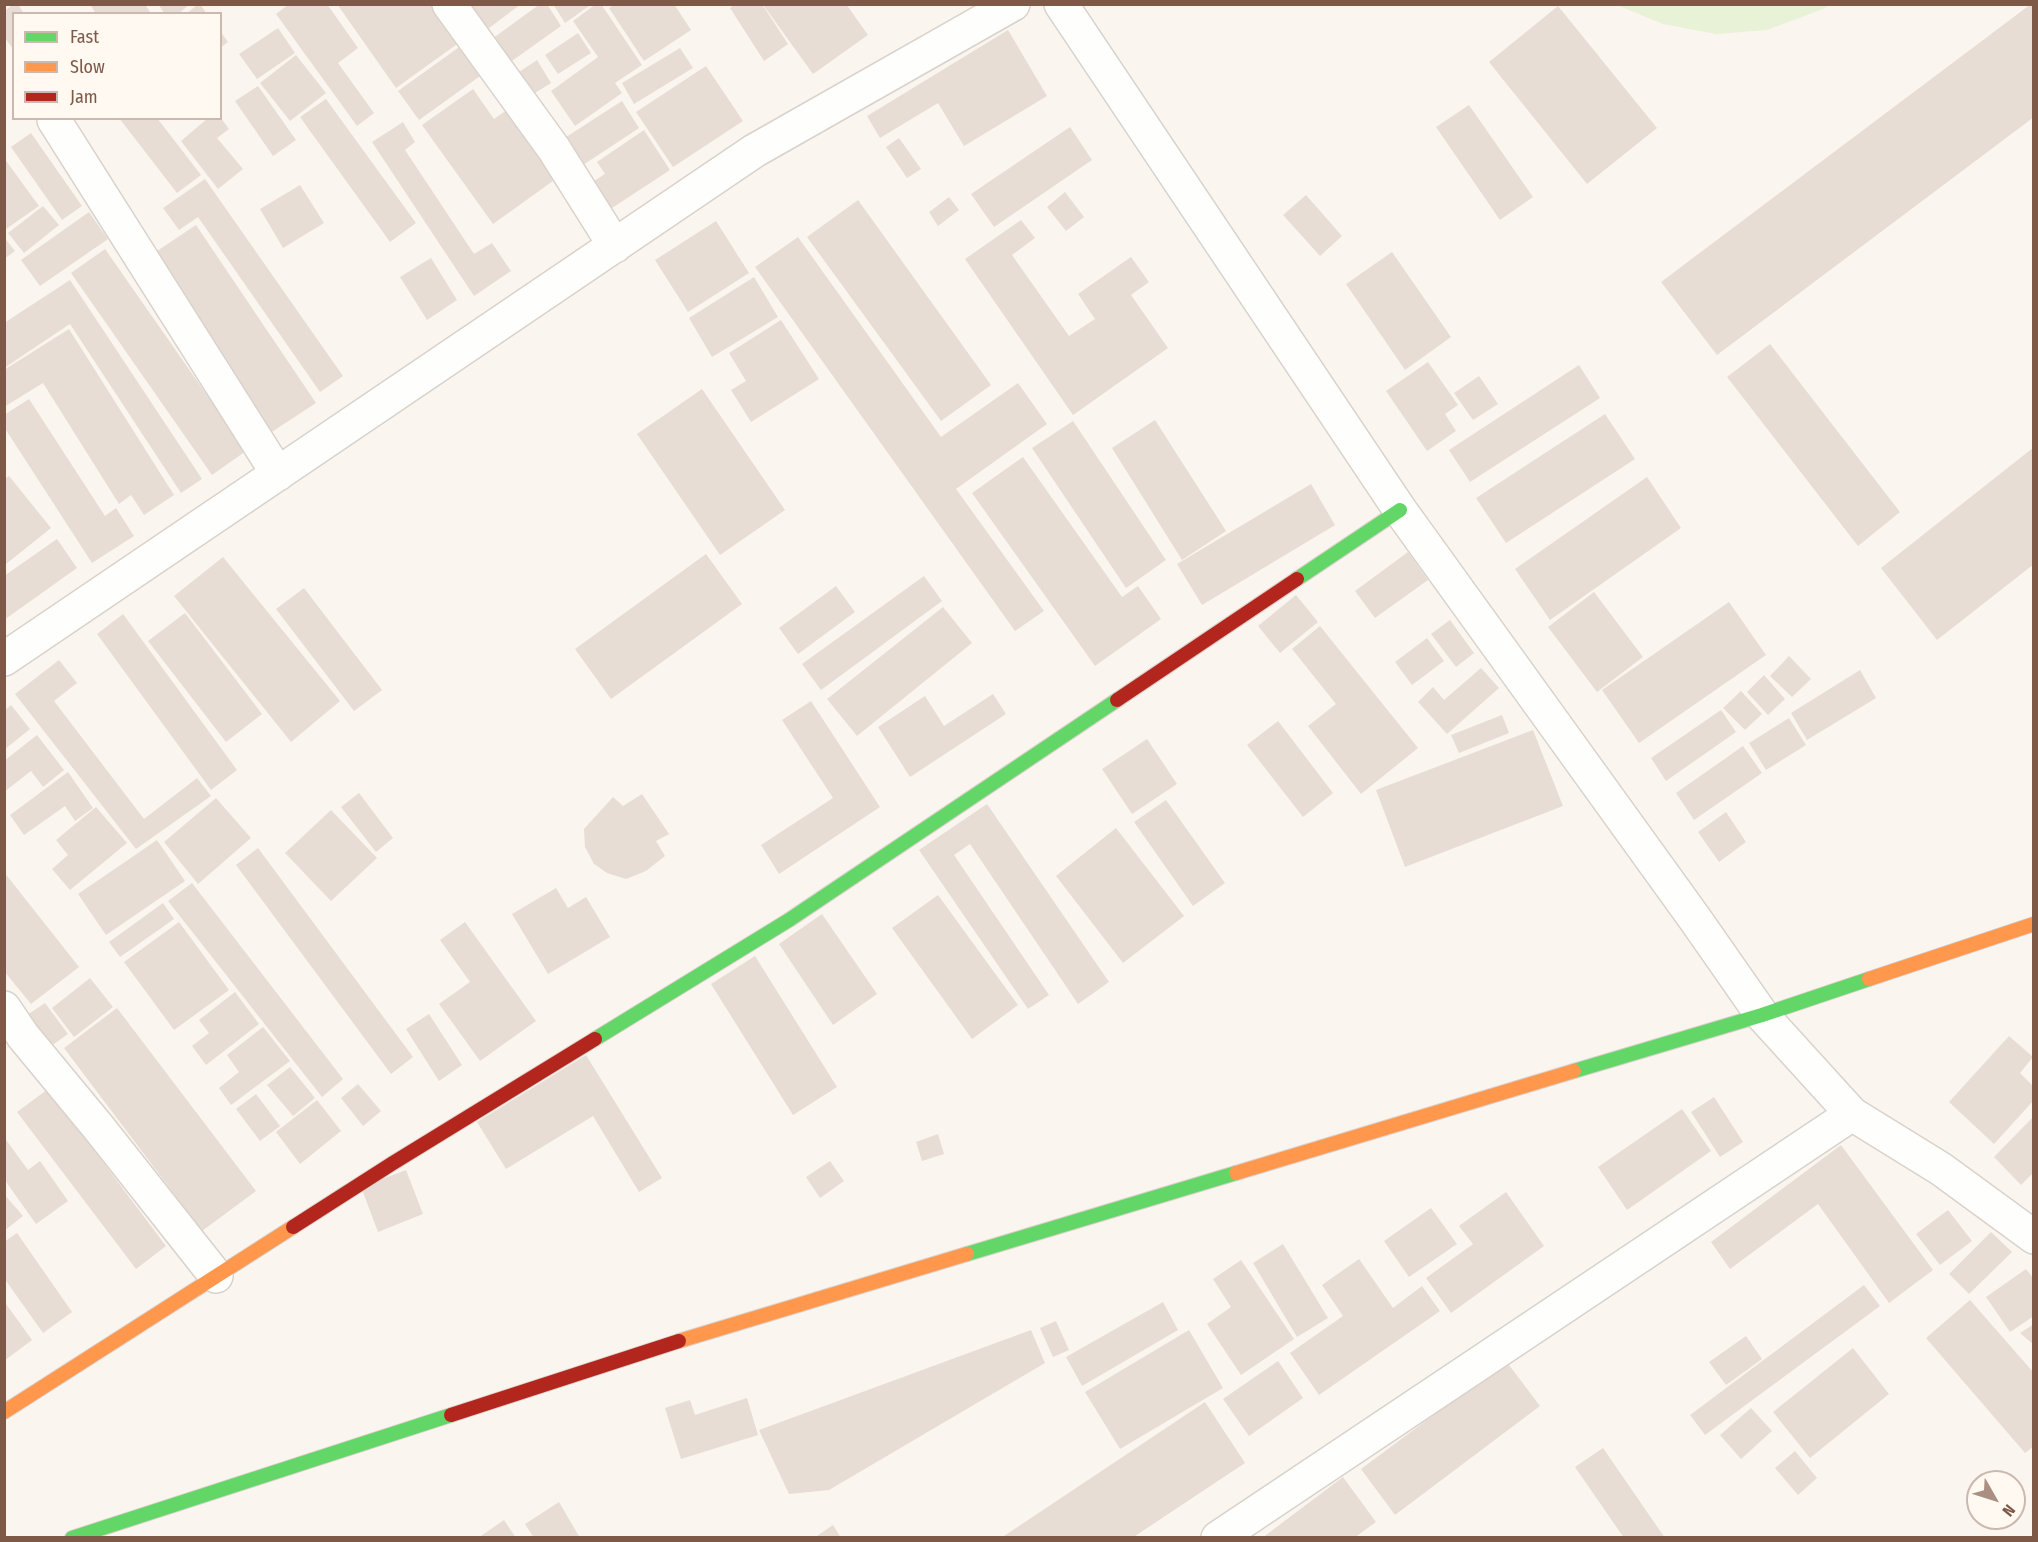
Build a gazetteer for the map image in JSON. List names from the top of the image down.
{
  "legend": ["Fast", "Slow", "Jam"],
  "north": "bottom right"
}
